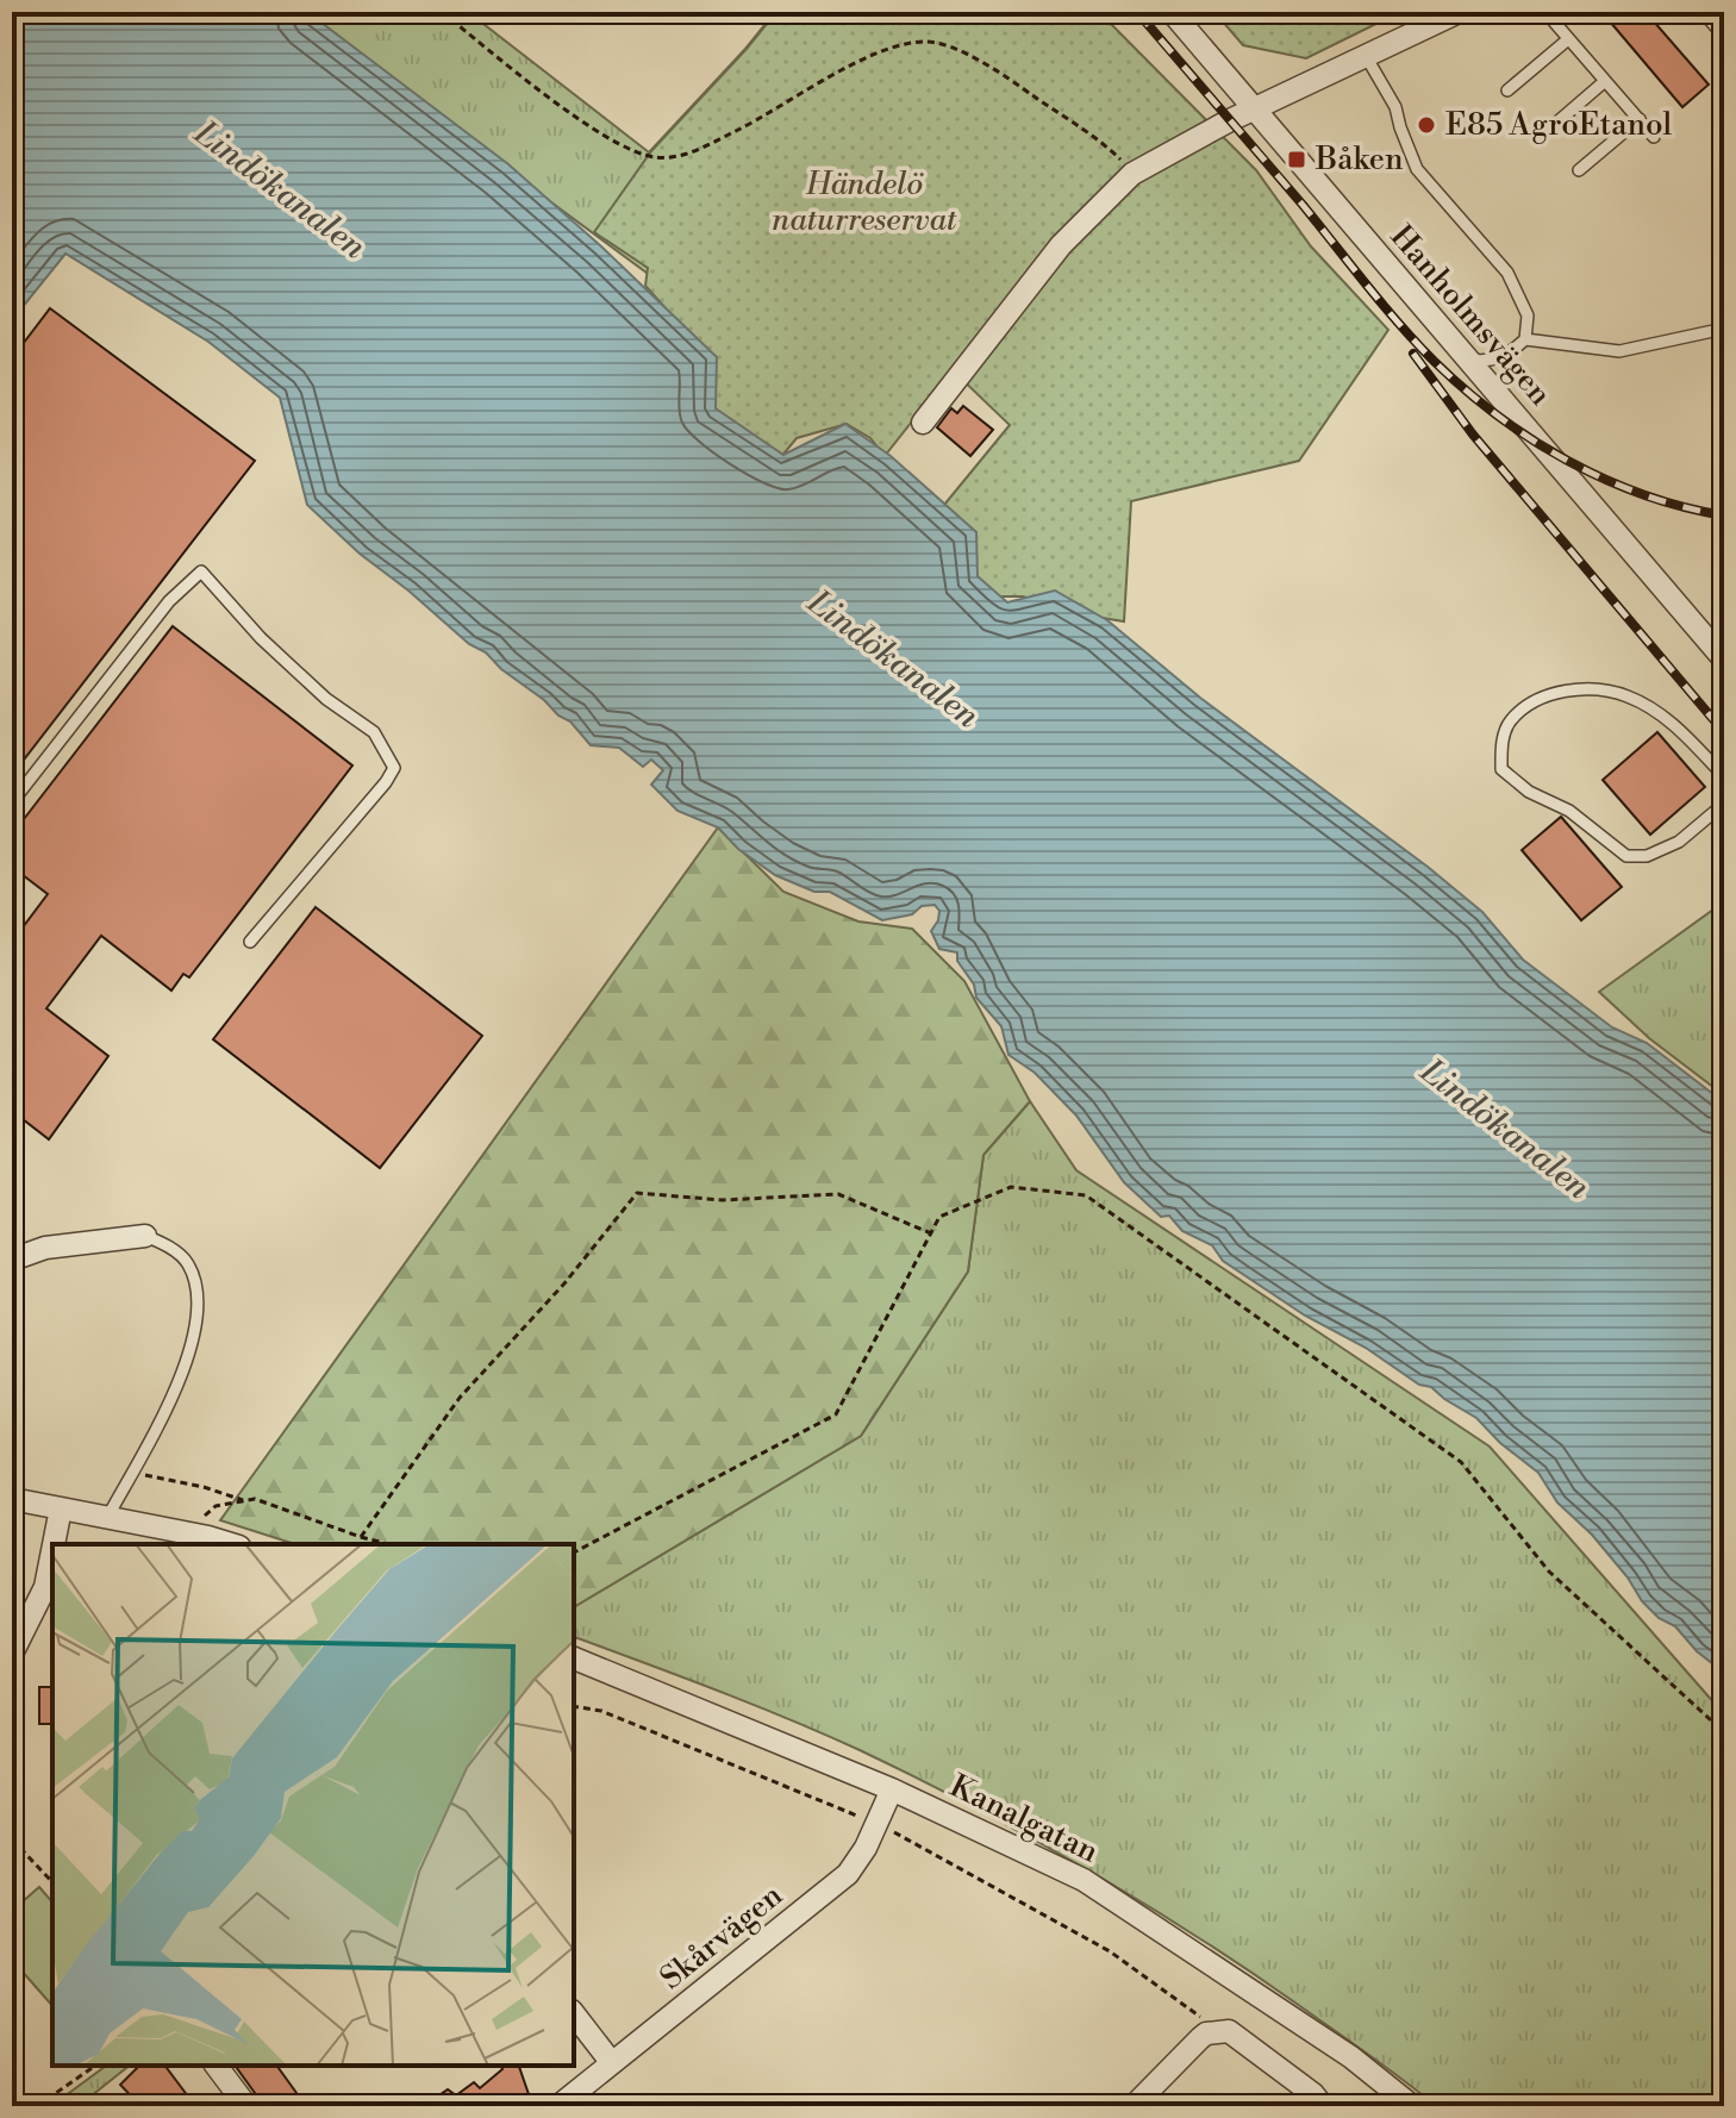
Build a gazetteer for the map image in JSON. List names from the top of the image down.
{
  "streets": {
    "street": ["Hanholmsvägen", "Kanalgatan", "Skårvägen"]
  },
  "crossings": [
    ["Kanalgatan", "Skårvägen"]
  ],
  "water": ["Lindökanalen"],
  "parks": ["Händelö naturreservat"],
  "places": {
    "other": ["E85 AgroEtanol"],
    "transit": ["Båken"]
  }
}
